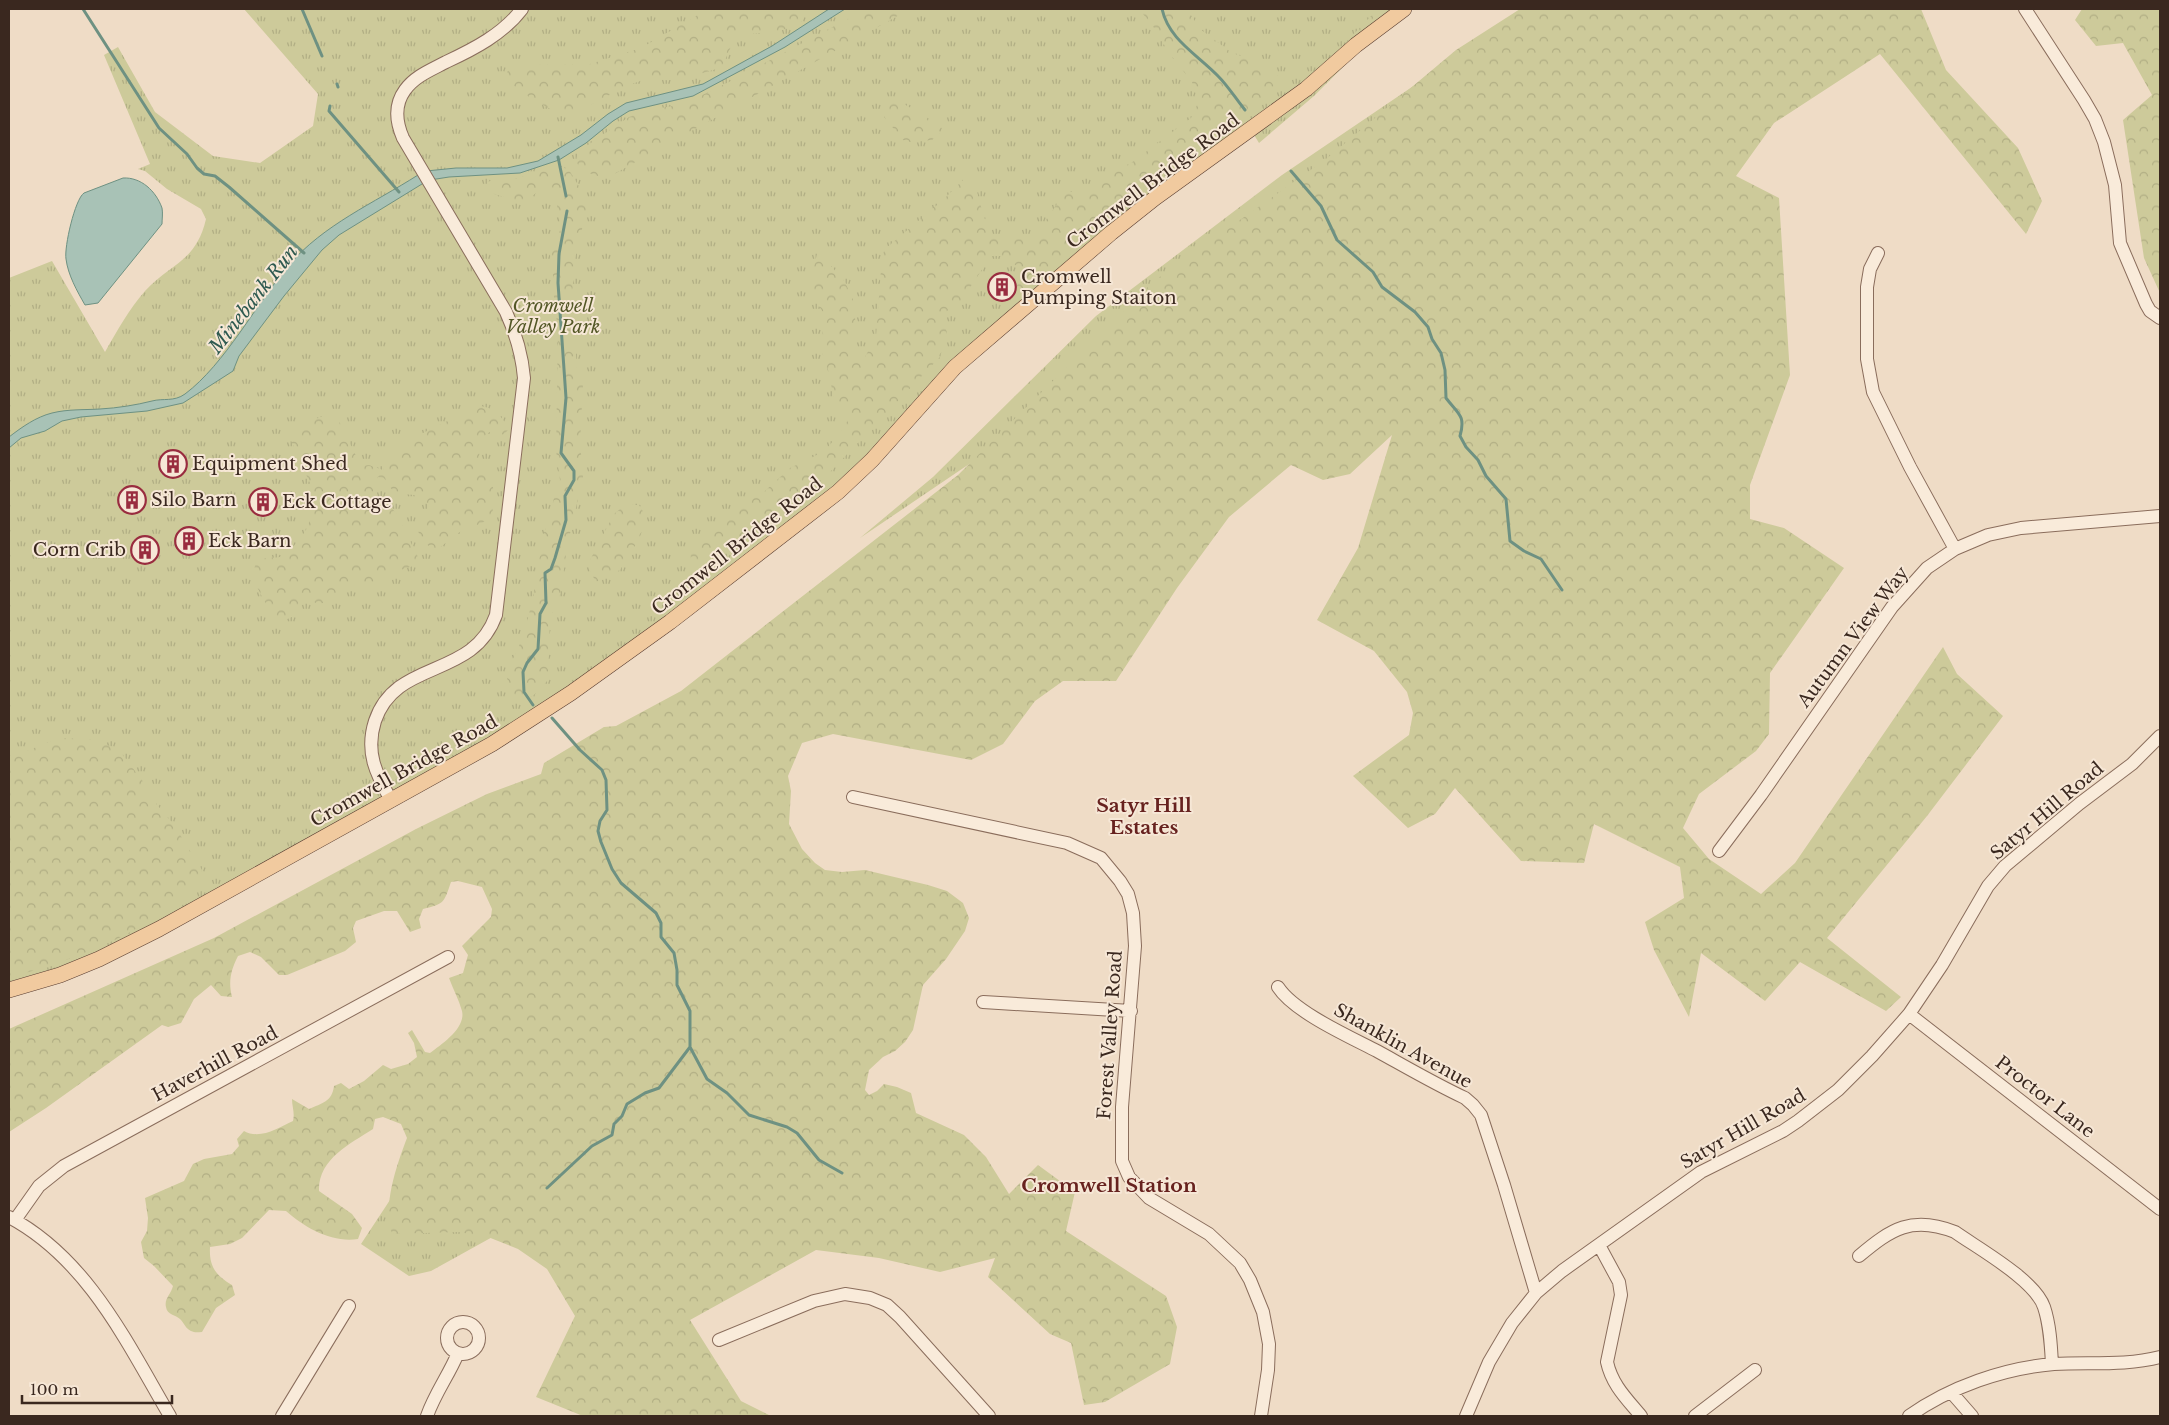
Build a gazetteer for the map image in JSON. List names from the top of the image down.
{
  "streets": {
    "main road": ["Cromwell Bridge Road"],
    "street": [
      "Autumn View Way",
      "Satyr Hill Road",
      "Forest Valley Road",
      "Shanklin Avenue",
      "Haverhill Road",
      "Proctor Lane"
    ]
  },
  "crossings": [
    ["Satyr Hill Road", "Shanklin Avenue"],
    ["Satyr Hill Road", "Proctor Lane"]
  ],
  "districts": ["Satyr Hill Estates", "Cromwell Station"],
  "water": ["Minebank Run"],
  "parks": ["Cromwell Valley Park"],
  "places": {
    "building": [
      "Cromwell Pumping Staiton",
      "Equipment Shed",
      "Silo Barn",
      "Eck Cottage",
      "Eck Barn",
      "Corn Crib"
    ]
  },
  "scale_bar": "100 m"
}
